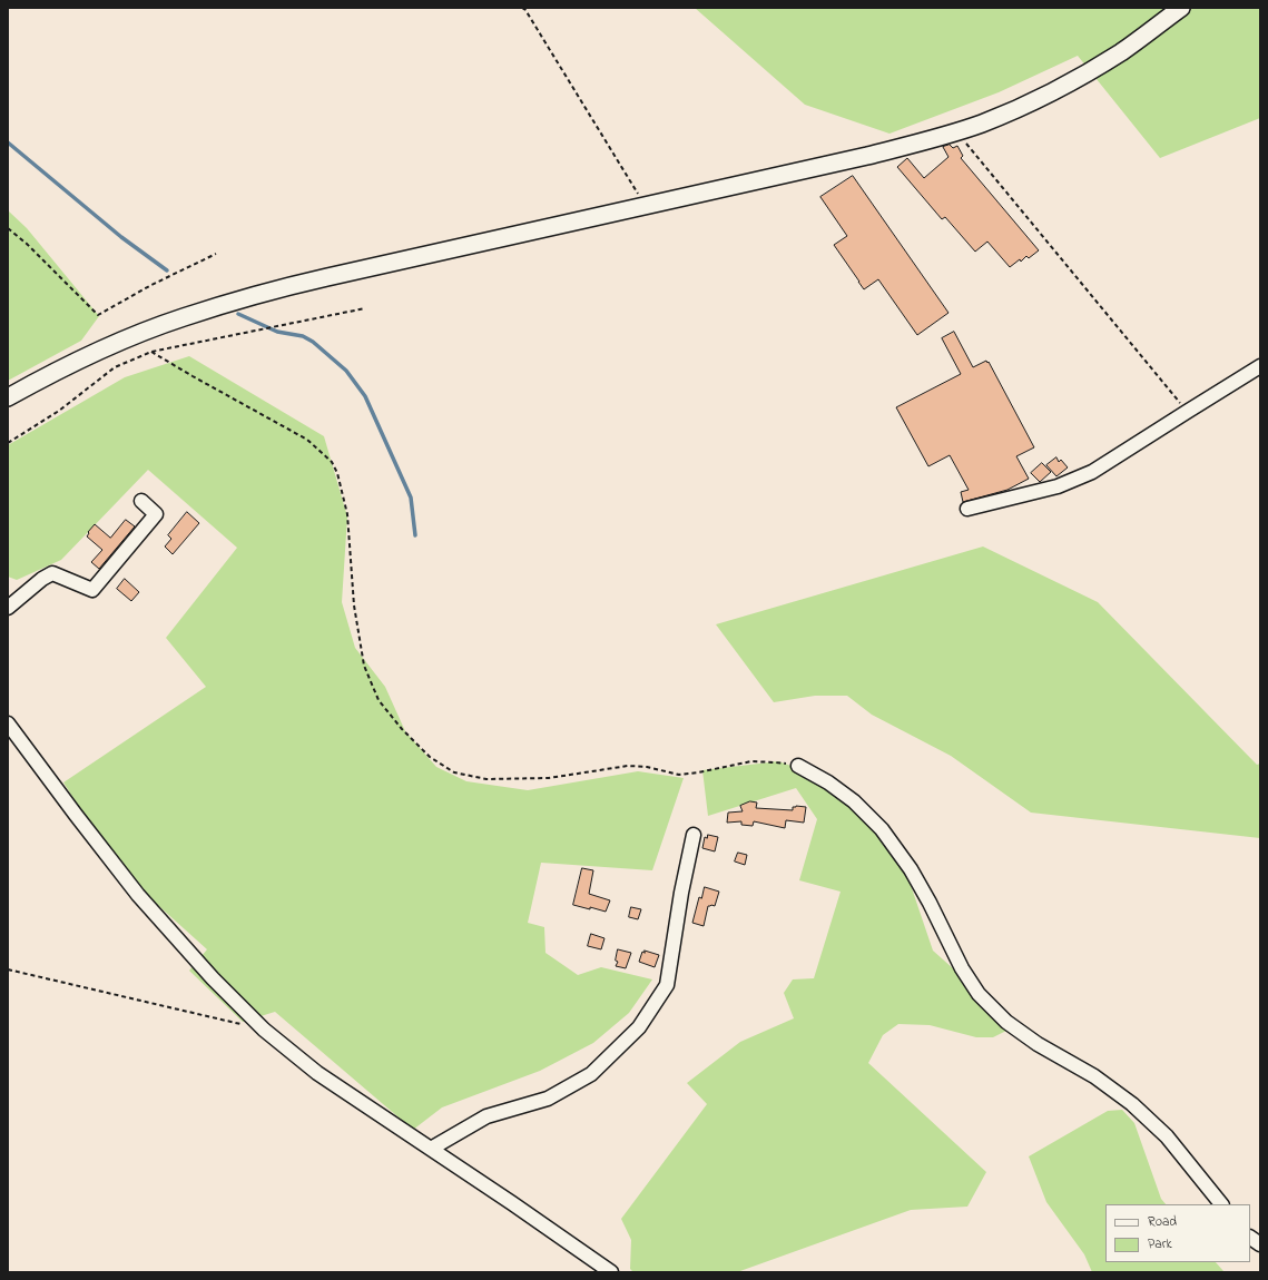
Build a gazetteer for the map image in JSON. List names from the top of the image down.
{
  "legend": ["Road", "Park"]
}
